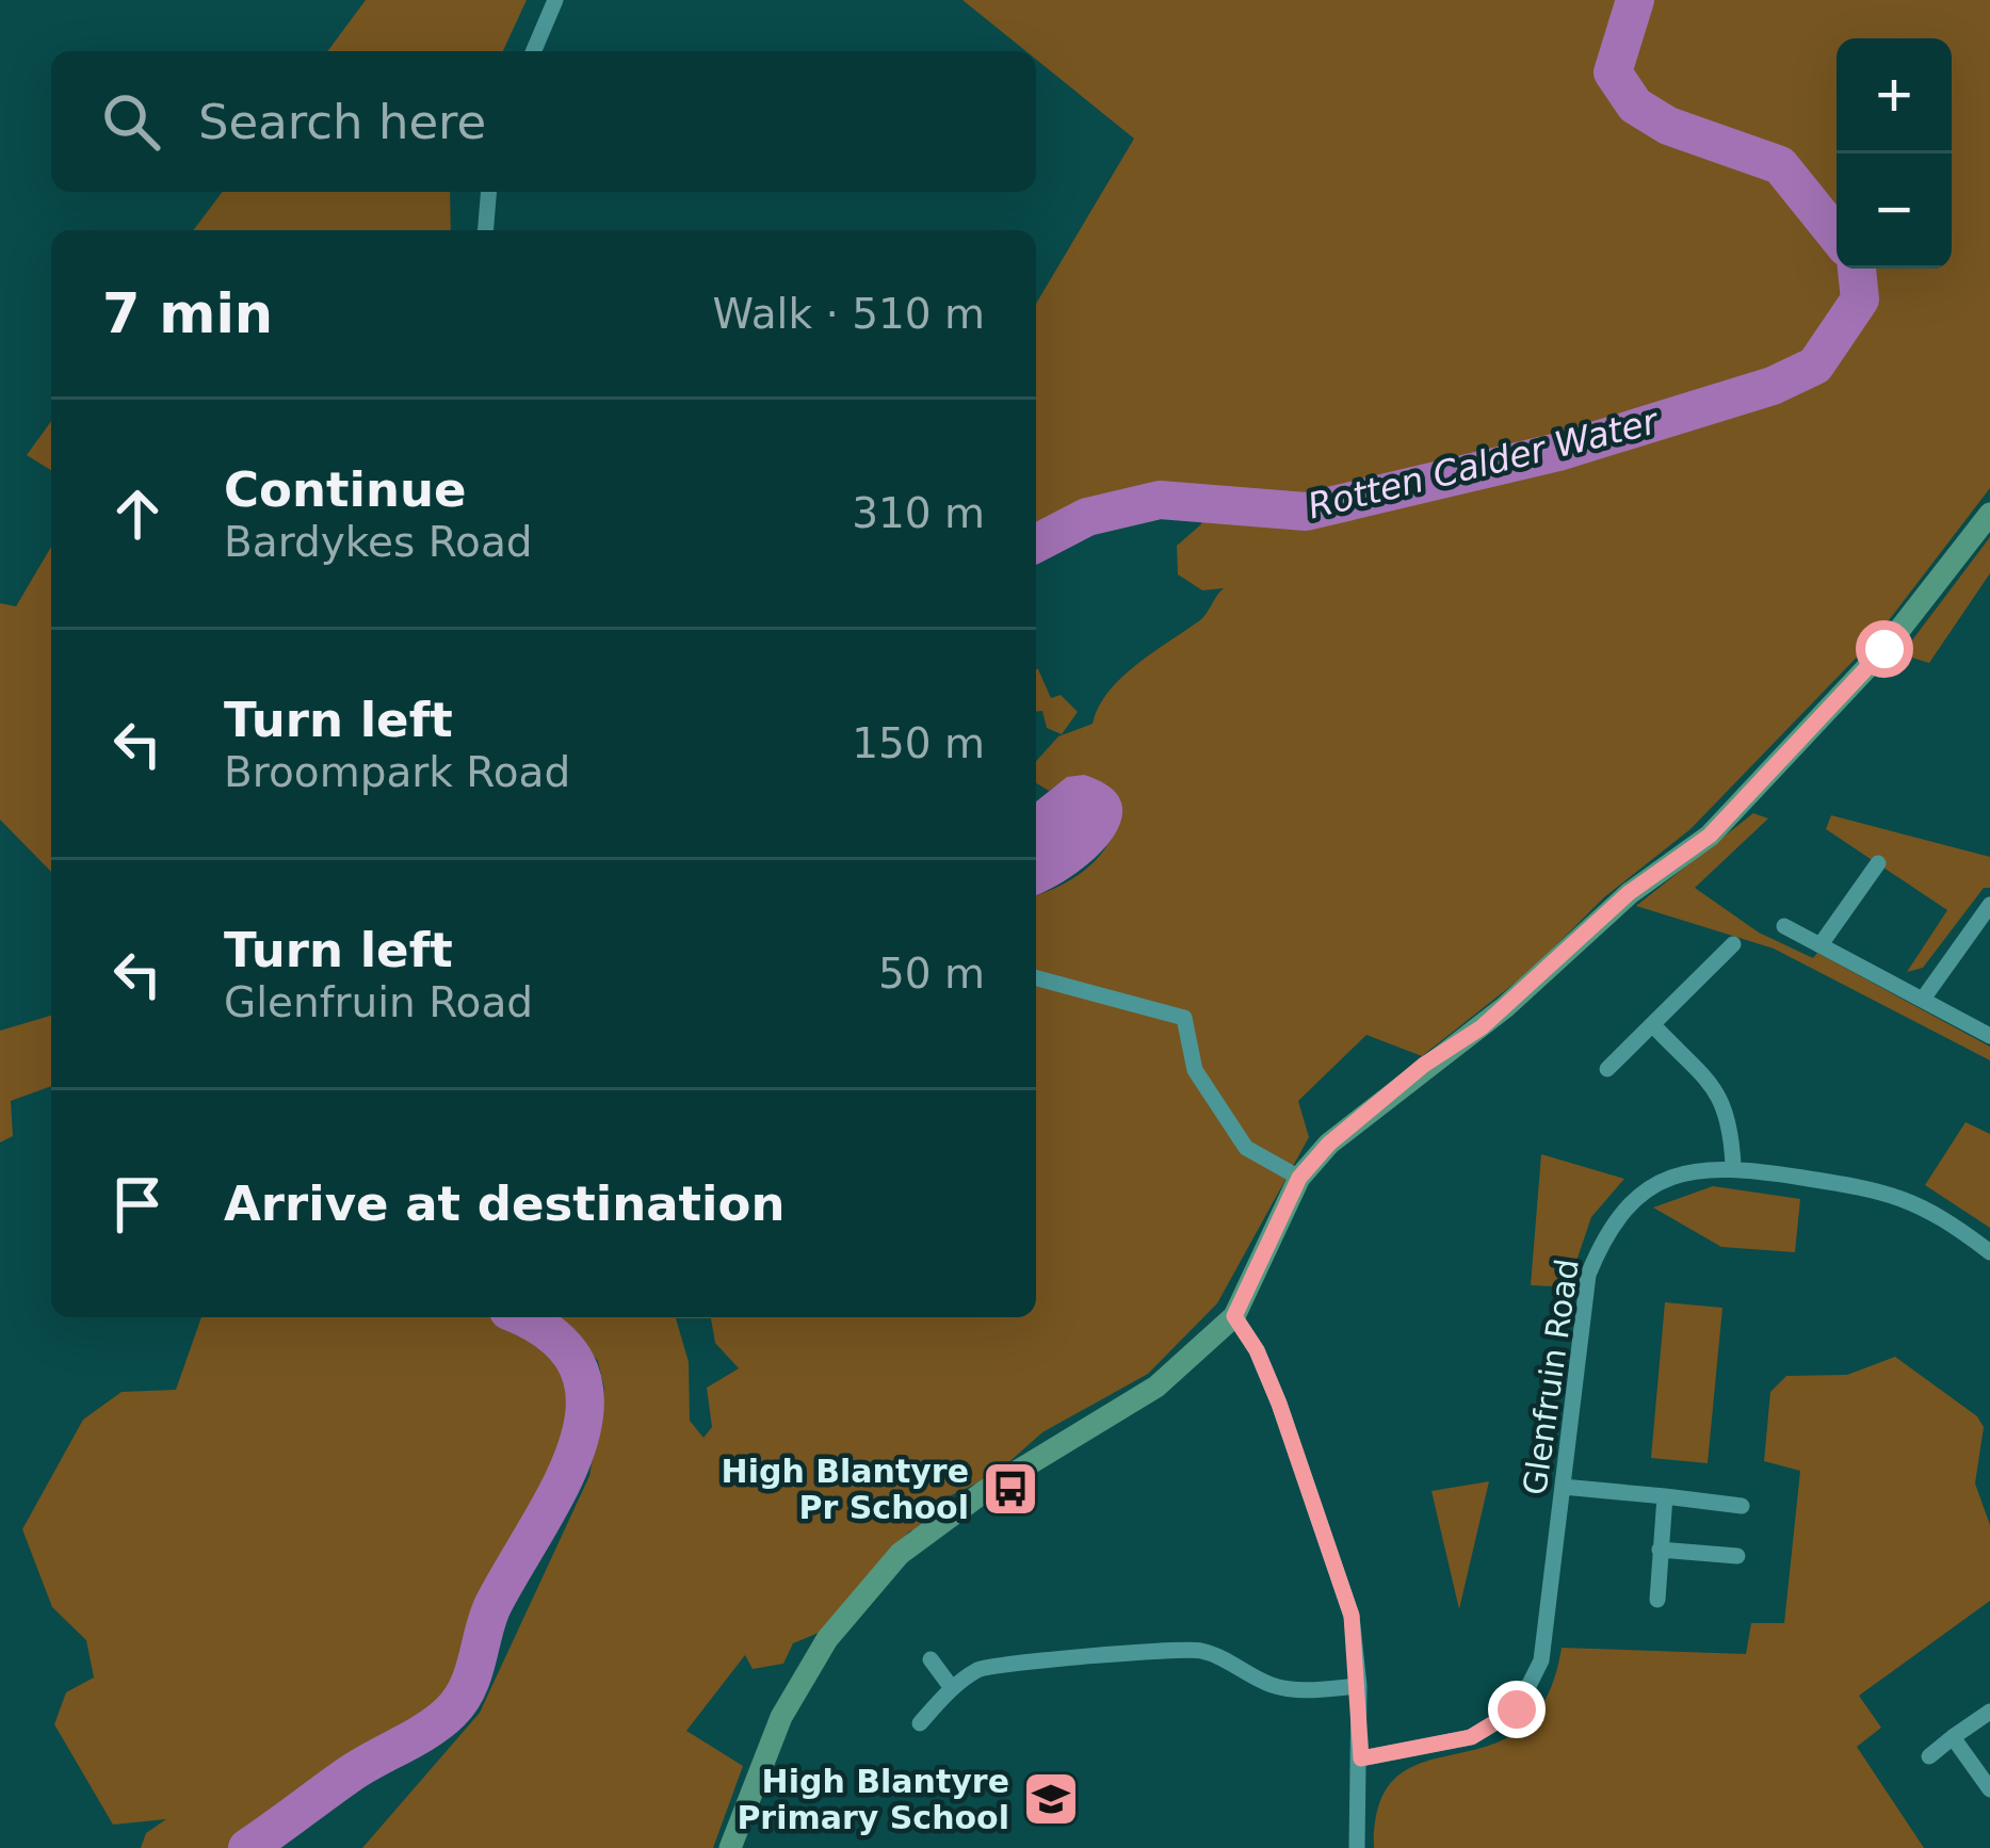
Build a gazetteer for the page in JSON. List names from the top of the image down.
{
  "streets": {
    "street": ["Glenfruin Road"]
  },
  "water": ["Rotten Calder Water"],
  "places": {
    "bus stop": ["High Blantyre Pr School"],
    "school or university": ["High Blantyre Primary School"]
  },
  "page": {
    "map_buttons": ["+", "−"],
    "search": "Search here",
    "heading": ["7 min", "Walk · 510 m"],
    "list": [
      ["Continue", "Bardykes Road", "310 m"],
      ["Turn left", "Broompark Road", "150 m"],
      ["Turn left", "Glenfruin Road", "50 m"],
      "Arrive at destination"
    ]
  }
}
